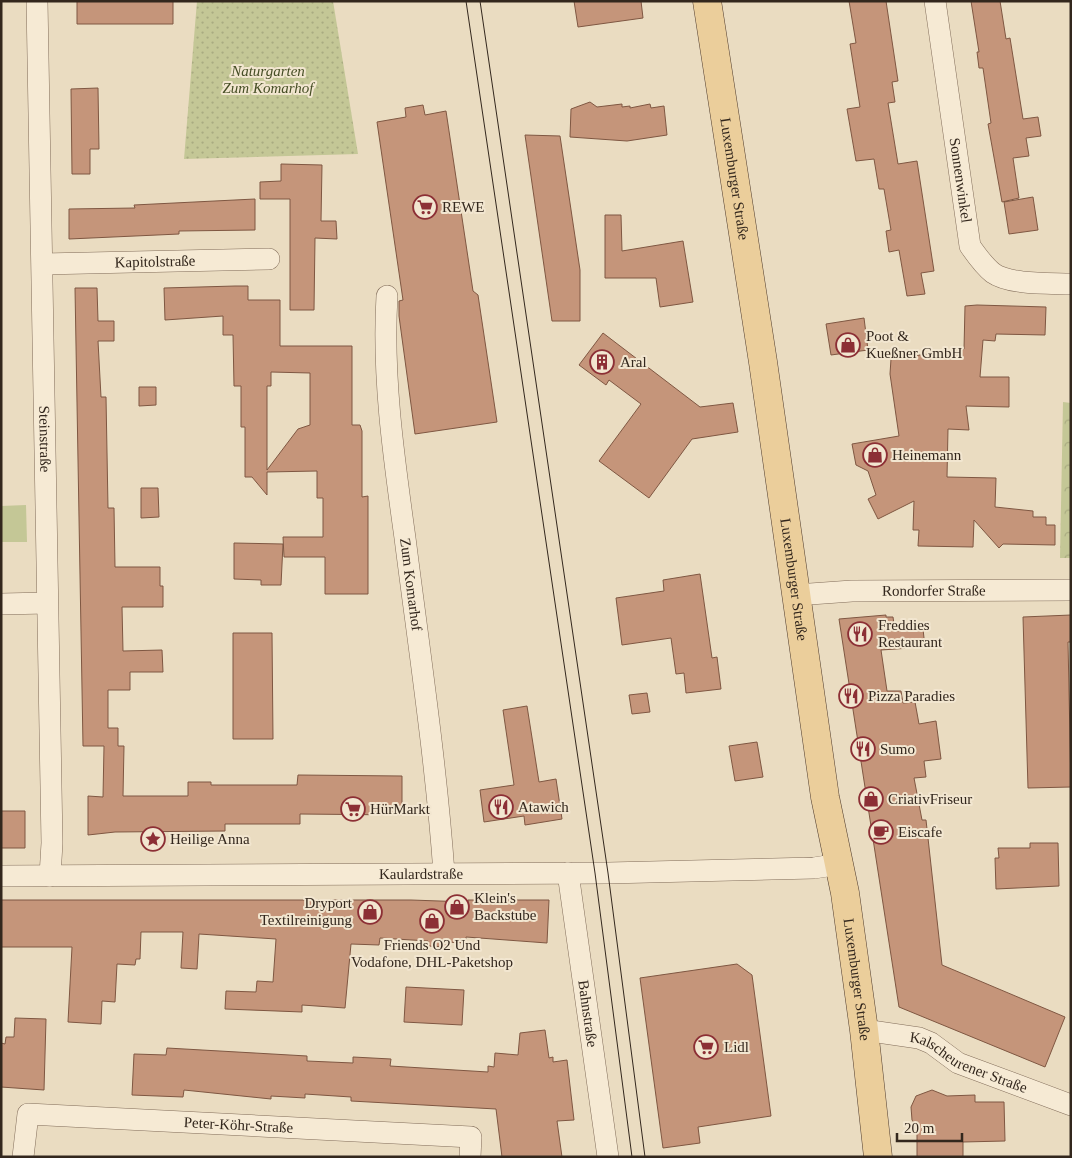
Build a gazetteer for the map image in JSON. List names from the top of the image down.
{
  "streets": {
    "main road": ["Luxemburger Straße"],
    "street": [
      "Sonnenwinkel",
      "Kapitolstraße",
      "Steinstraße",
      "Zum Komarhof",
      "Rondorfer Straße",
      "Kaulardstraße",
      "Bahnstraße",
      "Kalscheurener Straße",
      "Peter-Köhr-Straße"
    ]
  },
  "crossings": [
    ["Luxemburger Straße", "Rondorfer Straße"],
    ["Luxemburger Straße", "Kaulardstraße"],
    ["Luxemburger Straße", "Kalscheurener Straße"],
    ["Kapitolstraße", "Steinstraße"],
    ["Steinstraße", "Kaulardstraße"],
    ["Zum Komarhof", "Kaulardstraße"],
    ["Kaulardstraße", "Bahnstraße"]
  ],
  "parks": ["Naturgarten Zum Komarhof"],
  "places": {
    "supermarket": ["REWE", "HürMarkt", "Lidl"],
    "shop": [
      "Poot & Kueßner GmbH",
      "Heinemann",
      "CriativFriseur",
      "Klein's Backstube",
      "Dryport Textilreinigung",
      "Friends O2 Und Vodafone, DHL-Paketshop"
    ],
    "building": ["Aral"],
    "restaurant": [
      "Freddies Restaurant",
      "Pizza Paradies",
      "Sumo",
      "Atawich"
    ],
    "cafe": ["Eiscafe"],
    "place": ["Heilige Anna"]
  },
  "scale_bar": "20 m"
}
